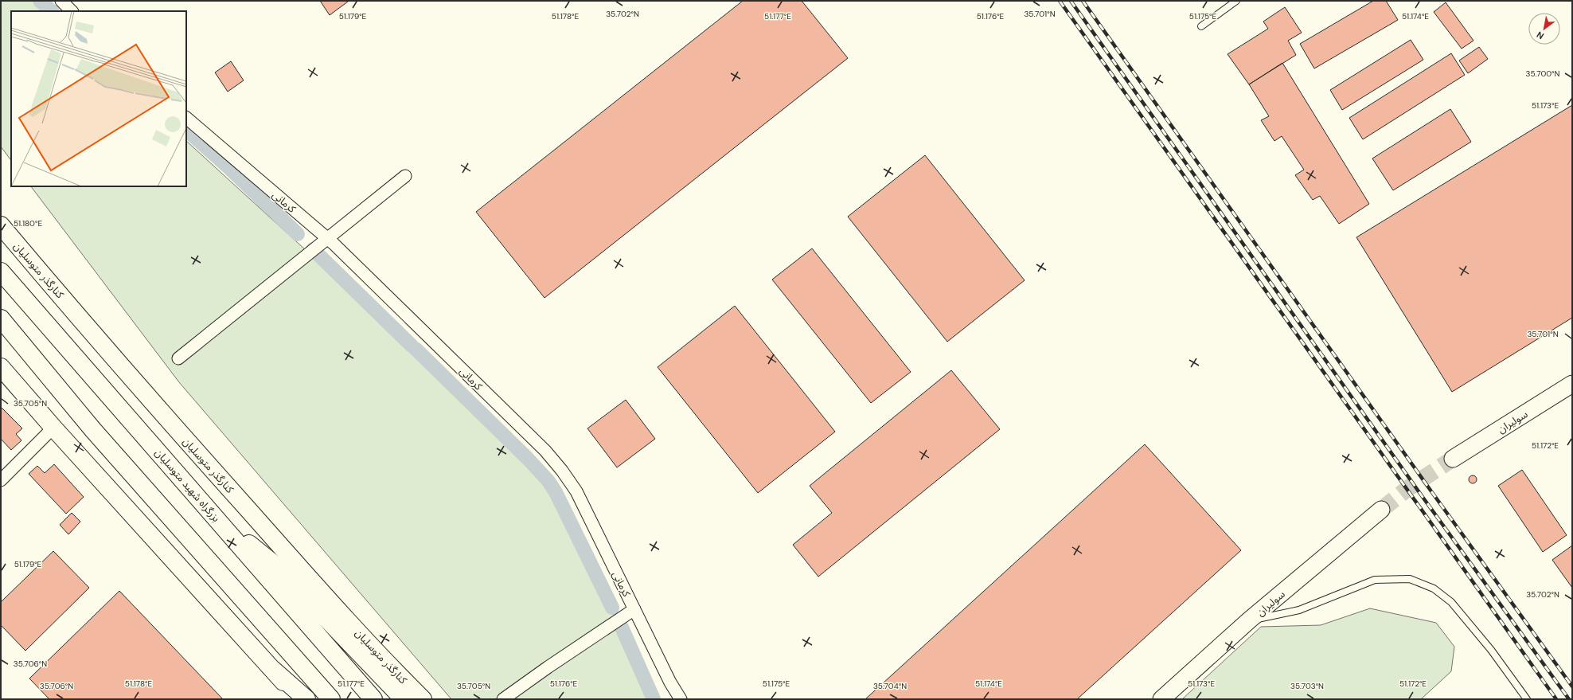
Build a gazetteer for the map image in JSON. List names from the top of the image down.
{
  "streets": {
    "main road": ["کنارگذر متوسلیان", "سولیران", "بزرگراه شهید متوسلیان"],
    "street": ["کرمانی"]
  },
  "north": "bottom left",
  "coordinates": [
    "35.701°N",
    "35.702°N",
    "51.179°E",
    "51.178°E",
    "51.177°E",
    "51.176°E",
    "51.175°E",
    "51.174°E",
    "35.700°N",
    "51.173°E",
    "51.180°E",
    "35.705°N",
    "51.172°E",
    "35.706°N",
    "35.704°N",
    "35.703°N"
  ]
}
